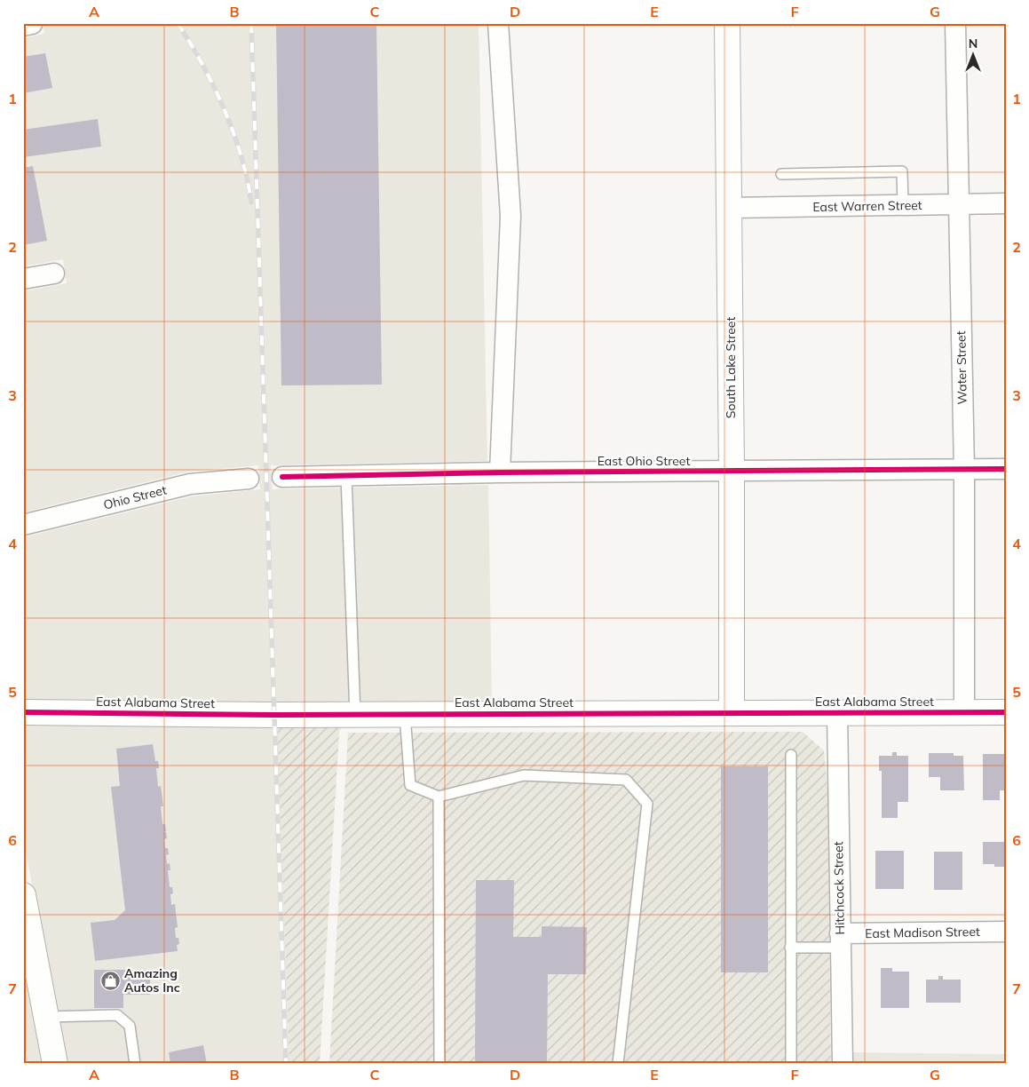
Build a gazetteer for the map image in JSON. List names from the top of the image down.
{
  "streets": {
    "street": [
      "East Warren Street",
      "South Lake Street",
      "Water Street",
      "East Ohio Street",
      "Ohio Street",
      "East Alabama Street",
      "Hitchcock Street",
      "East Madison Street"
    ]
  },
  "crossings": [
    ["East Warren Street", "South Lake Street"],
    ["East Warren Street", "Water Street"],
    ["South Lake Street", "East Ohio Street"],
    ["South Lake Street", "East Alabama Street"],
    ["Water Street", "East Ohio Street"],
    ["Water Street", "East Alabama Street"],
    ["East Alabama Street", "Hitchcock Street"],
    ["Hitchcock Street", "East Madison Street"]
  ],
  "places": {
    "shop": ["Amazing Autos Inc"]
  },
  "north": "top",
  "grid": {
    "columns": [
      "A",
      "B",
      "C",
      "D",
      "E",
      "F",
      "G"
    ],
    "rows": [
      "1",
      "2",
      "3",
      "4",
      "5",
      "6",
      "7"
    ]
  }
}
